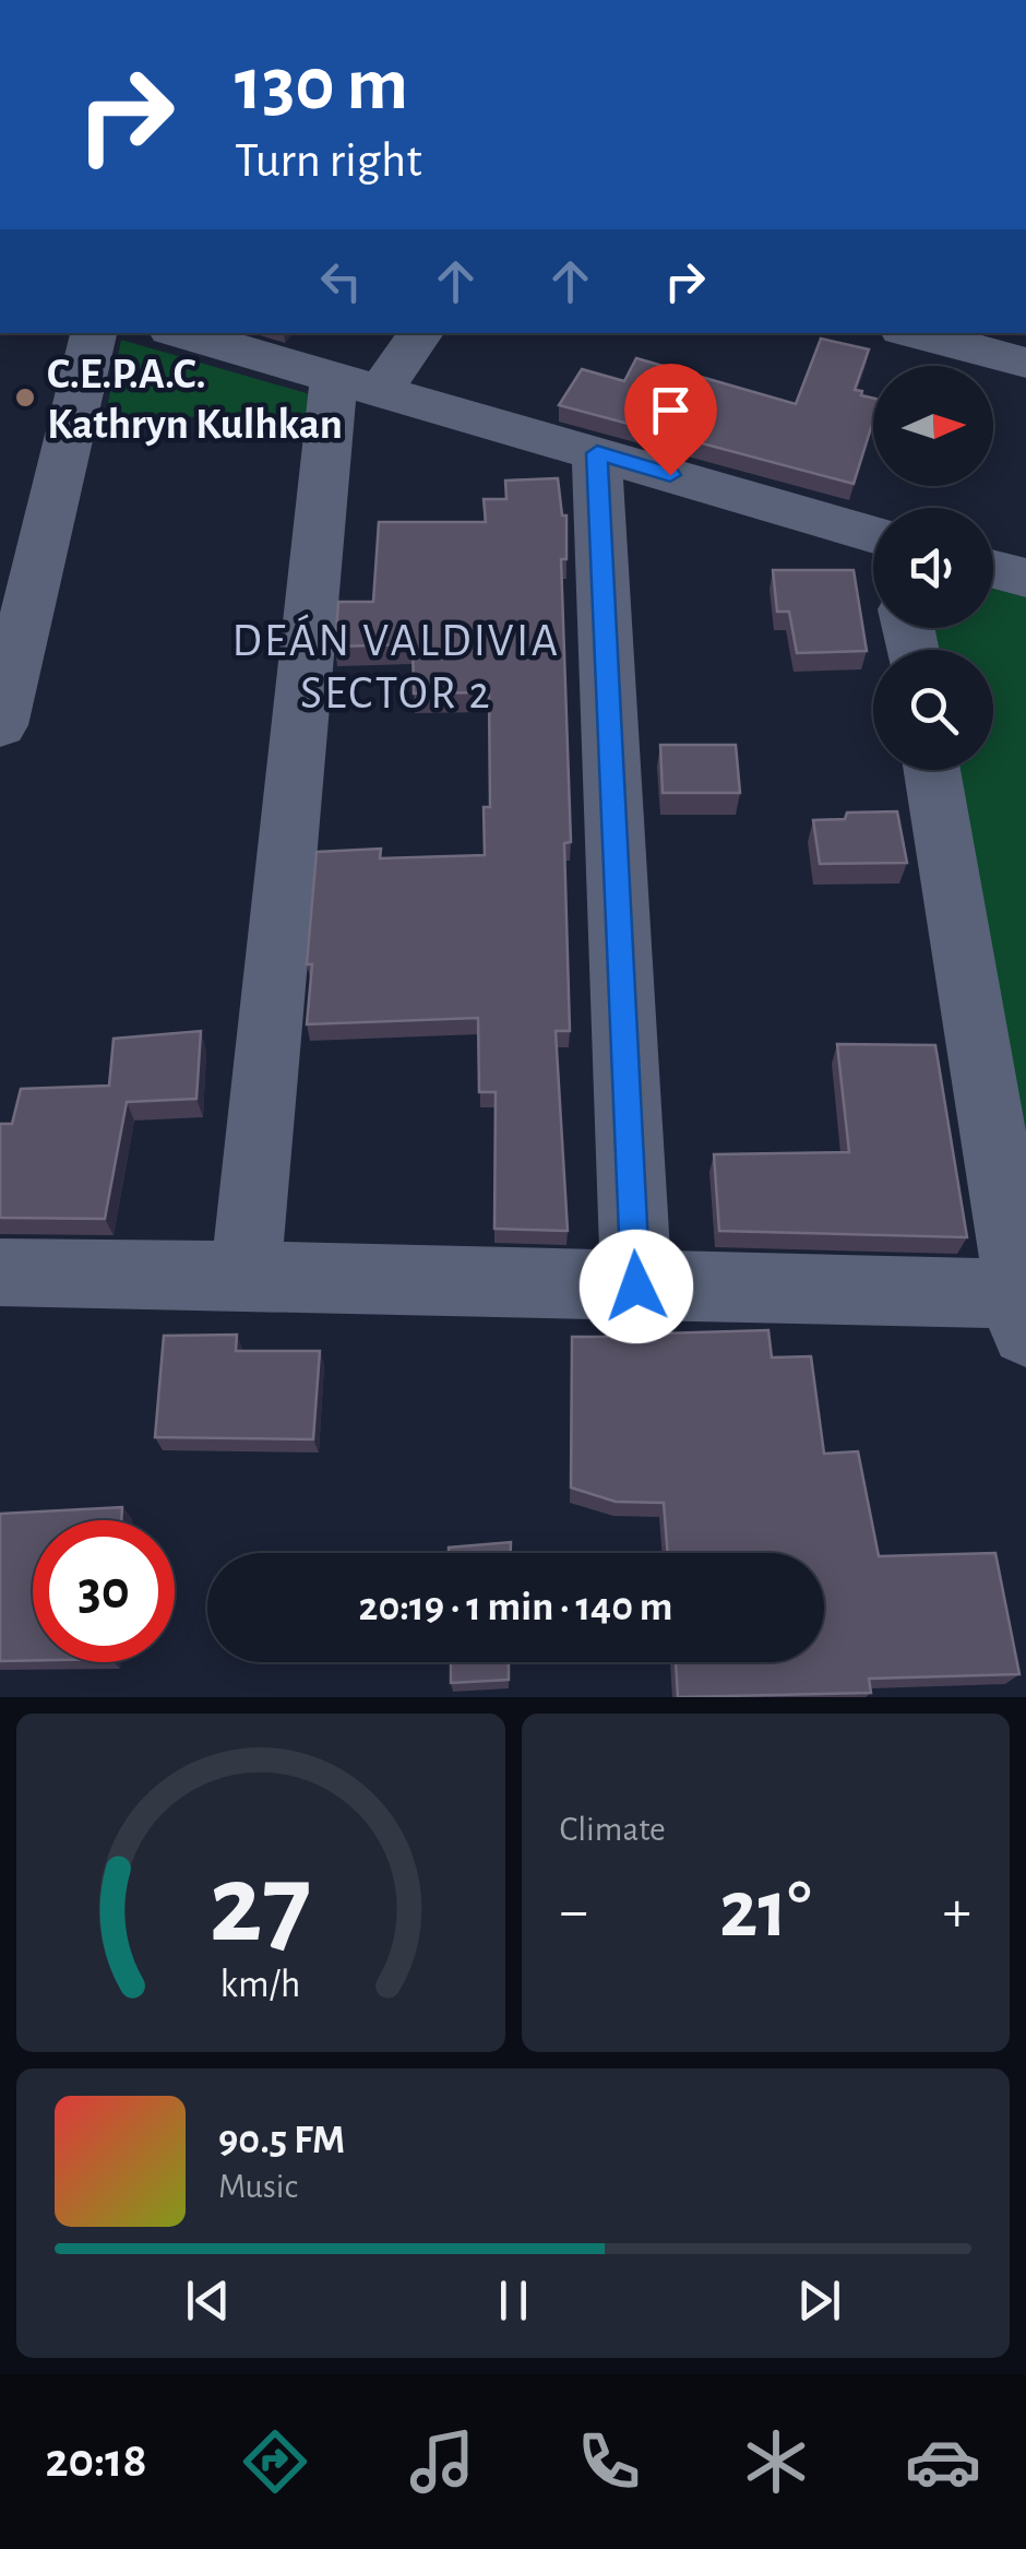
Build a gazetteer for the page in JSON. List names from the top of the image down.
{
  "districts": ["DEÁN VALDIVIA SECTOR 2"],
  "places": ["C.E.P.A.C. Kathryn Kulhkan"],
  "north": "right",
  "page": {
    "turn": ["130 m", "Turn right"],
    "limit": "30",
    "trip": "20:19 · 1 min · 140 m",
    "tile": "Climate",
    "heat": ["−", "21°", "+"],
    "song": ["90.5 FM", "Music"],
    "tabs": "20:18",
    "gauge": ["27", "km/h"]
  }
}
